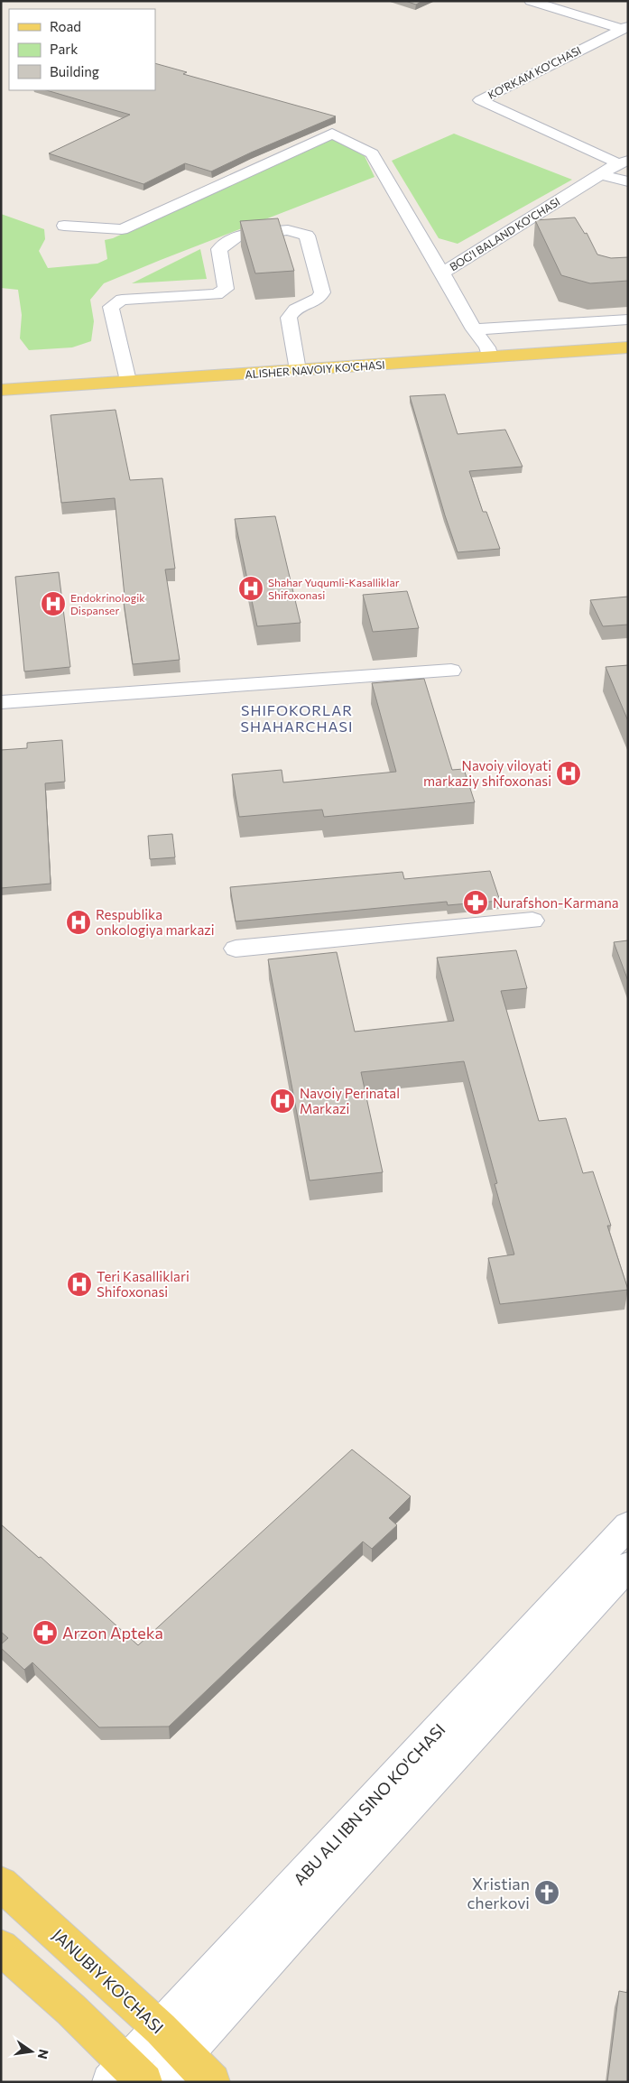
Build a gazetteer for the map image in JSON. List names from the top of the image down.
{
  "streets": {
    "main road": ["ALISHER NAVOIY KO'CHASI", "JANUBIY KO'CHASI"],
    "street": ["KO'RKAM KO'CHASI", "BOG'I BALAND KO'CHASI", "ABU ALI IBN SINO KO'CHASI"]
  },
  "crossings": [
    ["KO'RKAM KO'CHASI", "BOG'I BALAND KO'CHASI"],
    ["BOG'I BALAND KO'CHASI", "ALISHER NAVOIY KO'CHASI"],
    ["ABU ALI IBN SINO KO'CHASI", "JANUBIY KO'CHASI"]
  ],
  "districts": ["SHIFOKORLAR SHAHARCHASI"],
  "places": {
    "hospital": [
      "Shahar Yuqumli-Kasalliklar Shifoxonasi",
      "Endokrinologik Dispanser",
      "Navoiy viloyati markaziy shifoxonasi",
      "Respublika onkologiya markazi",
      "Navoiy Perinatal Markazi",
      "Teri Kasalliklari Shifoxonasi"
    ],
    "pharmacy": ["Nurafshon-Karmana", "Arzon Apteka"],
    "church": ["Xristian cherkovi"]
  },
  "legend": ["Road", "Park", "Building"],
  "north": "right"
}
